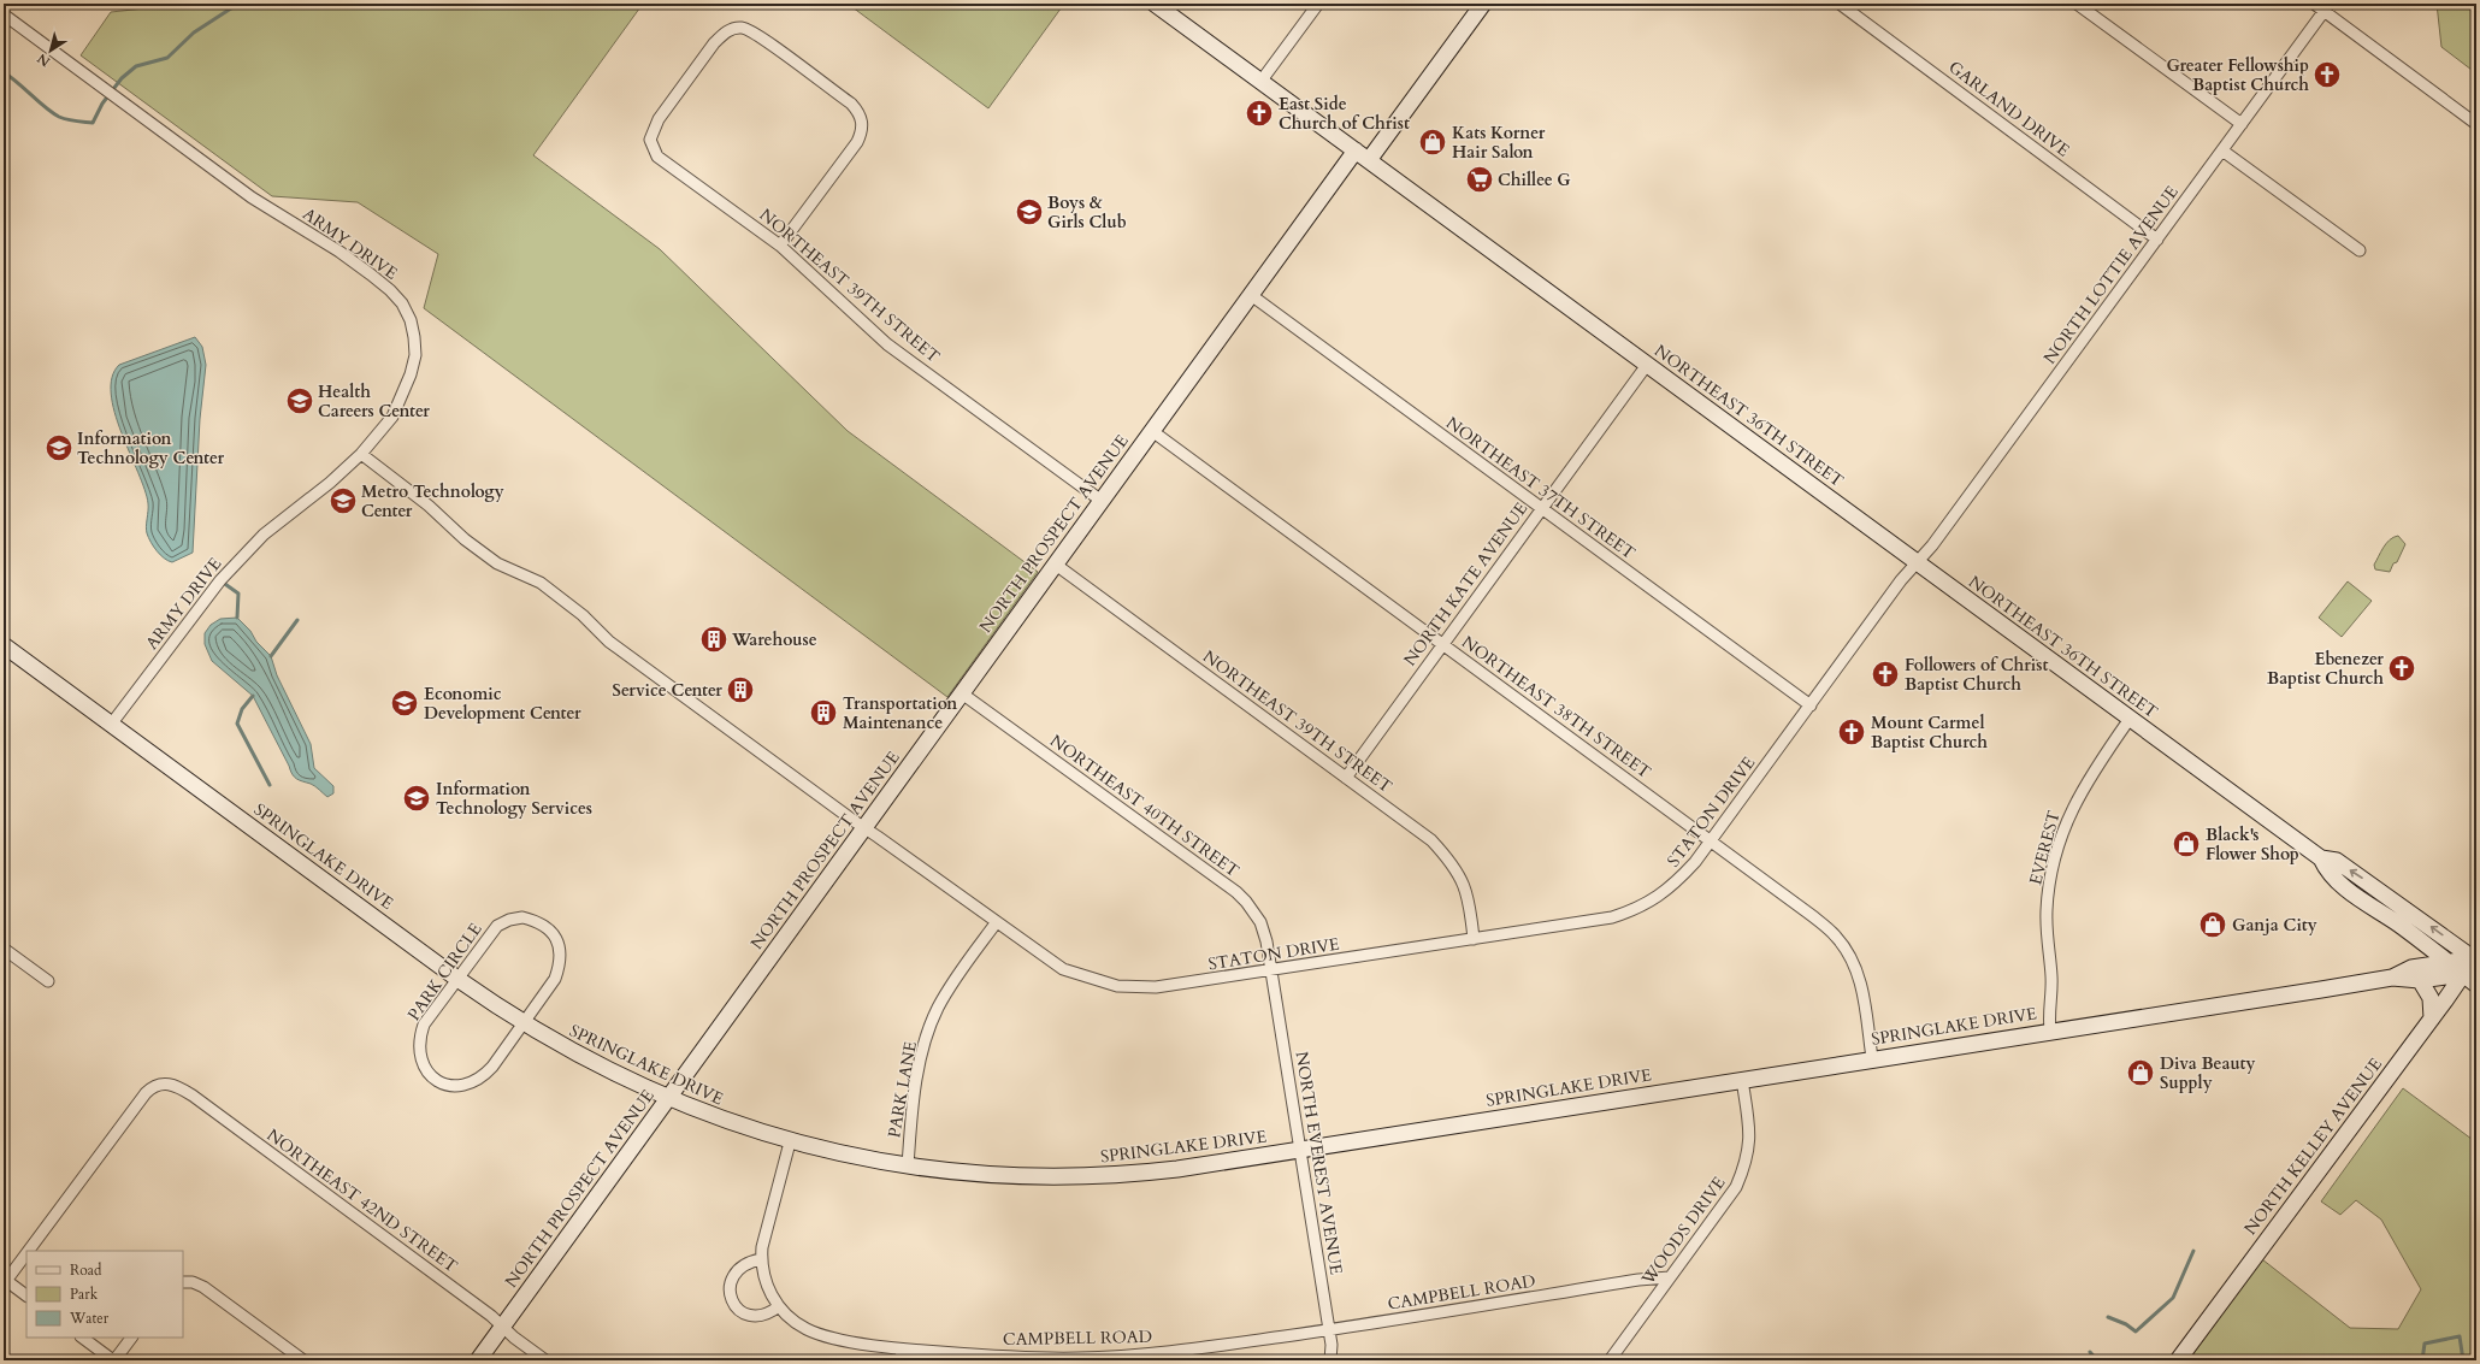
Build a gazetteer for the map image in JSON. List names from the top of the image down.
{
  "streets": {
    "street": [
      "GARLAND DRIVE",
      "ARMY DRIVE",
      "NORTH LOTTIE AVENUE",
      "NORTHEAST 39TH STREET",
      "NORTHEAST 36TH STREET",
      "NORTHEAST 37TH STREET",
      "NORTH PROSPECT AVENUE",
      "NORTH KATE AVENUE",
      "NORTHEAST 38TH STREET",
      "NORTHEAST 40TH STREET",
      "STATON DRIVE",
      "EVEREST",
      "SPRINGLAKE DRIVE",
      "PARK CIRCLE",
      "PARK LANE",
      "NORTH KELLEY AVENUE",
      "NORTH EVEREST AVENUE",
      "NORTHEAST 42ND STREET",
      "WOODS DRIVE",
      "CAMPBELL ROAD"
    ]
  },
  "crossings": [
    ["GARLAND DRIVE", "NORTH LOTTIE AVENUE"],
    ["ARMY DRIVE", "STATON DRIVE"],
    ["ARMY DRIVE", "SPRINGLAKE DRIVE"],
    ["NORTH LOTTIE AVENUE", "NORTHEAST 36TH STREET"],
    ["NORTH LOTTIE AVENUE", "STATON DRIVE"],
    ["NORTHEAST 39TH STREET", "NORTH PROSPECT AVENUE"],
    ["NORTHEAST 39TH STREET", "NORTH KATE AVENUE"],
    ["NORTHEAST 39TH STREET", "STATON DRIVE"],
    ["NORTHEAST 36TH STREET", "NORTH PROSPECT AVENUE"],
    ["NORTHEAST 36TH STREET", "NORTH KATE AVENUE"],
    ["NORTHEAST 36TH STREET", "STATON DRIVE"],
    ["NORTHEAST 36TH STREET", "EVEREST"],
    ["NORTHEAST 36TH STREET", "SPRINGLAKE DRIVE"],
    ["NORTHEAST 36TH STREET", "NORTH KELLEY AVENUE"],
    ["NORTHEAST 37TH STREET", "NORTH PROSPECT AVENUE"],
    ["NORTHEAST 37TH STREET", "NORTH KATE AVENUE"],
    ["NORTHEAST 37TH STREET", "STATON DRIVE"],
    ["NORTH PROSPECT AVENUE", "NORTHEAST 38TH STREET"],
    ["NORTH PROSPECT AVENUE", "NORTHEAST 40TH STREET"],
    ["NORTH PROSPECT AVENUE", "STATON DRIVE"],
    ["NORTH PROSPECT AVENUE", "SPRINGLAKE DRIVE"],
    ["NORTH PROSPECT AVENUE", "NORTHEAST 42ND STREET"],
    ["NORTH KATE AVENUE", "NORTHEAST 38TH STREET"],
    ["NORTHEAST 38TH STREET", "STATON DRIVE"],
    ["NORTHEAST 38TH STREET", "SPRINGLAKE DRIVE"],
    ["NORTHEAST 40TH STREET", "STATON DRIVE"],
    ["NORTHEAST 40TH STREET", "NORTH EVEREST AVENUE"],
    ["STATON DRIVE", "PARK LANE"],
    ["STATON DRIVE", "NORTH EVEREST AVENUE"],
    ["EVEREST", "SPRINGLAKE DRIVE"],
    ["SPRINGLAKE DRIVE", "PARK CIRCLE"],
    ["SPRINGLAKE DRIVE", "PARK LANE"],
    ["SPRINGLAKE DRIVE", "NORTH KELLEY AVENUE"],
    ["SPRINGLAKE DRIVE", "NORTH EVEREST AVENUE"],
    ["SPRINGLAKE DRIVE", "WOODS DRIVE"],
    ["SPRINGLAKE DRIVE", "CAMPBELL ROAD"],
    ["NORTH EVEREST AVENUE", "CAMPBELL ROAD"],
    ["WOODS DRIVE", "CAMPBELL ROAD"]
  ],
  "places": {
    "church": [
      "Greater Fellowship Baptist Church",
      "East Side Church of Christ",
      "Ebenezer Baptist Church",
      "Followers of Christ Baptist Church",
      "Mount Carmel Baptist Church"
    ],
    "shop": [
      "Kats Korner Hair Salon",
      "Black's Flower Shop",
      "Ganja City",
      "Diva Beauty Supply"
    ],
    "supermarket": ["Chillee G"],
    "school or university": [
      "Boys & Girls Club",
      "Health Careers Center",
      "Information Technology Center",
      "Metro Technology Center",
      "Economic Development Center",
      "Information Technology Services"
    ],
    "building": ["Warehouse", "Service Center", "Transportation Maintenance"]
  },
  "legend": ["Road", "Park", "Water"],
  "north": "bottom left"
}
